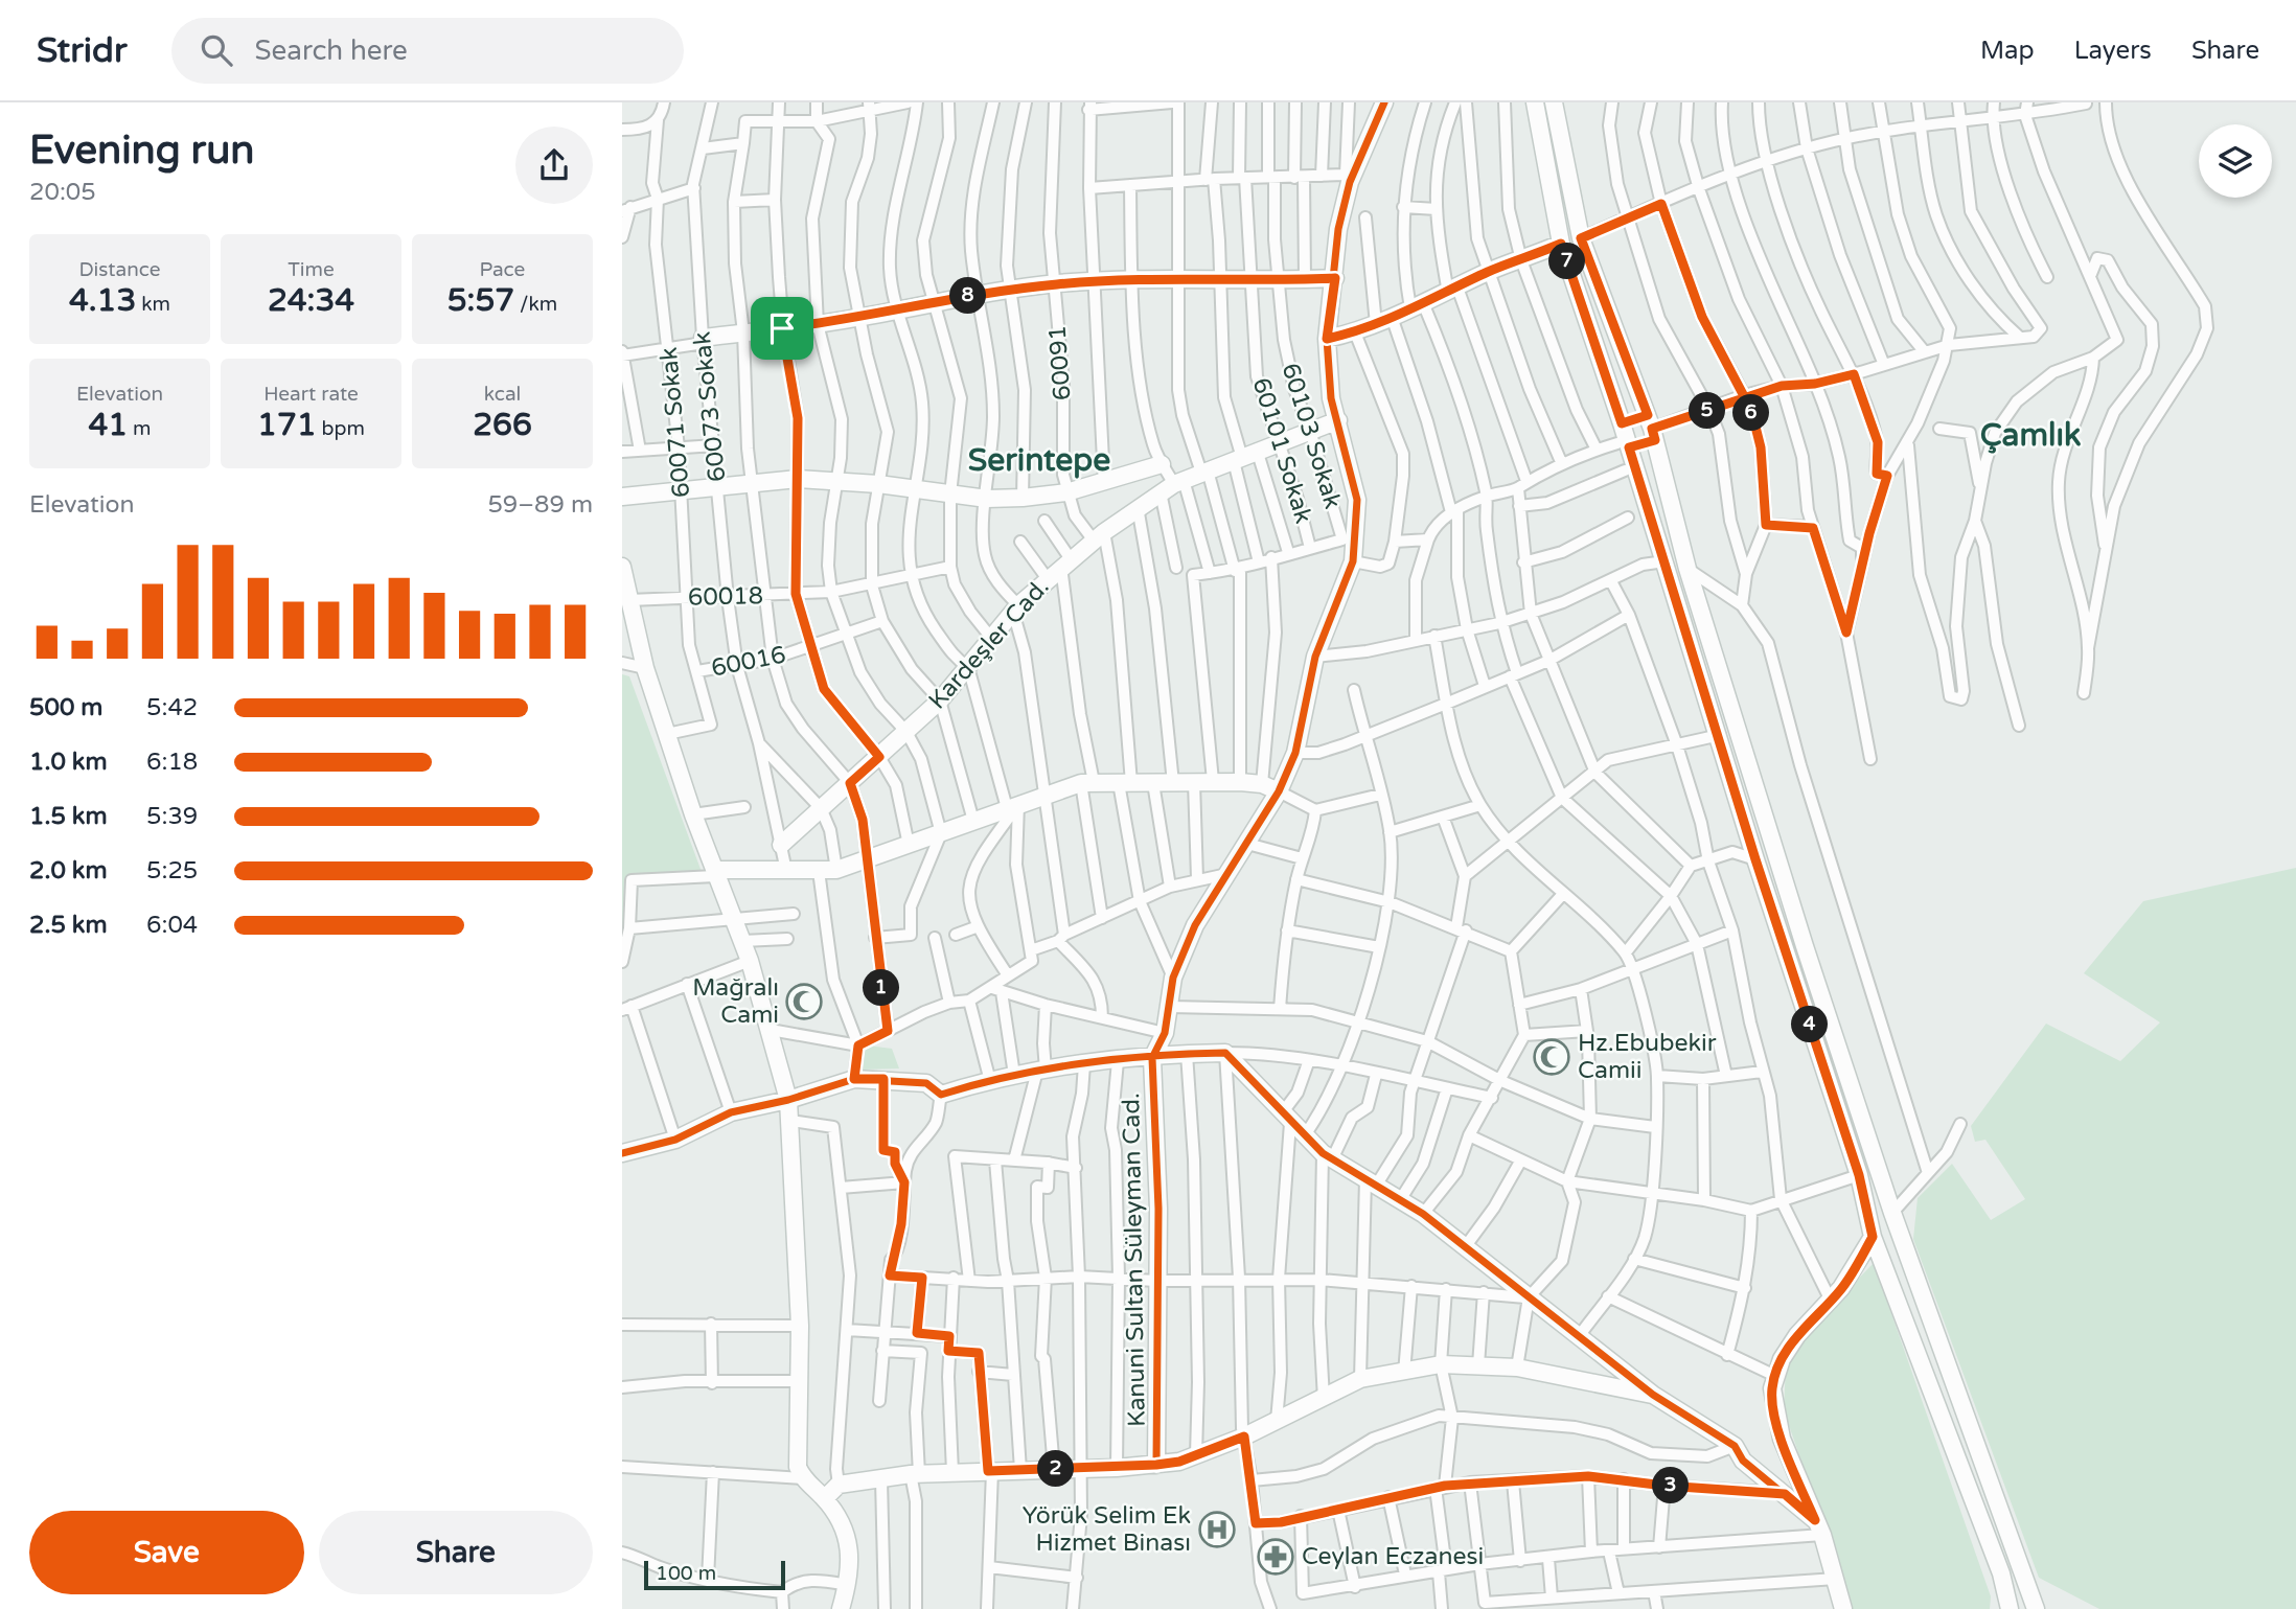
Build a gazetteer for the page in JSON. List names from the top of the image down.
{
  "streets": {
    "street": [
      "60091",
      "60073 Sokak",
      "60071 Sokak",
      "60103 Sokak",
      "60101 Sokak",
      "60018",
      "Kardeşler Cad.",
      "60016",
      "Kanuni Sultan Süleyman Cad."
    ]
  },
  "crossings": [
    ["60073 Sokak", "60018"],
    ["60073 Sokak", "Kardeşler Cad."],
    ["60073 Sokak", "60016"],
    ["60071 Sokak", "60018"],
    ["60071 Sokak", "60016"],
    ["60103 Sokak", "60101 Sokak"],
    ["60103 Sokak", "Kardeşler Cad."],
    ["60103 Sokak", "Kanuni Sultan Süleyman Cad."],
    ["60101 Sokak", "Kardeşler Cad."],
    ["Kardeşler Cad.", "Kanuni Sultan Süleyman Cad."]
  ],
  "districts": ["Çamlık", "Serintepe"],
  "places": {
    "mosque": ["Mağralı Cami", "Hz.Ebubekir Camii"],
    "hospital": ["Yörük Selim Ek Hizmet Binası"],
    "pharmacy": ["Ceylan Eczanesi"]
  },
  "scale_bar": "100 m",
  "page": {
    "header": "Stridr",
    "search": "Search here",
    "nav": ["Map", "Layers", "Share"],
    "heading": ["Evening run", "20:05"],
    "stats": [
      ["Distance", "4.13 km"],
      ["Time", "24:34"],
      ["Pace", "5:57 /km"],
      ["Elevation", "41 m"],
      ["Heart rate", "171 bpm"],
      ["kcal", "266"]
    ],
    "pins": [
      "7",
      "8",
      "5",
      "6",
      "1",
      "4",
      "2",
      "3"
    ],
    "chart": ["Elevation", "59–89 m"],
    "list": [
      {
        "name": "500 m",
        "note": "5:42"
      },
      {
        "name": "1.0 km",
        "note": "6:18"
      },
      {
        "name": "1.5 km",
        "note": "5:39"
      },
      {
        "name": "2.0 km",
        "note": "5:25"
      },
      {
        "name": "2.5 km",
        "note": "6:04"
      }
    ],
    "buttons": ["Save", "Share"],
    "scale": "100 m"
  }
}
